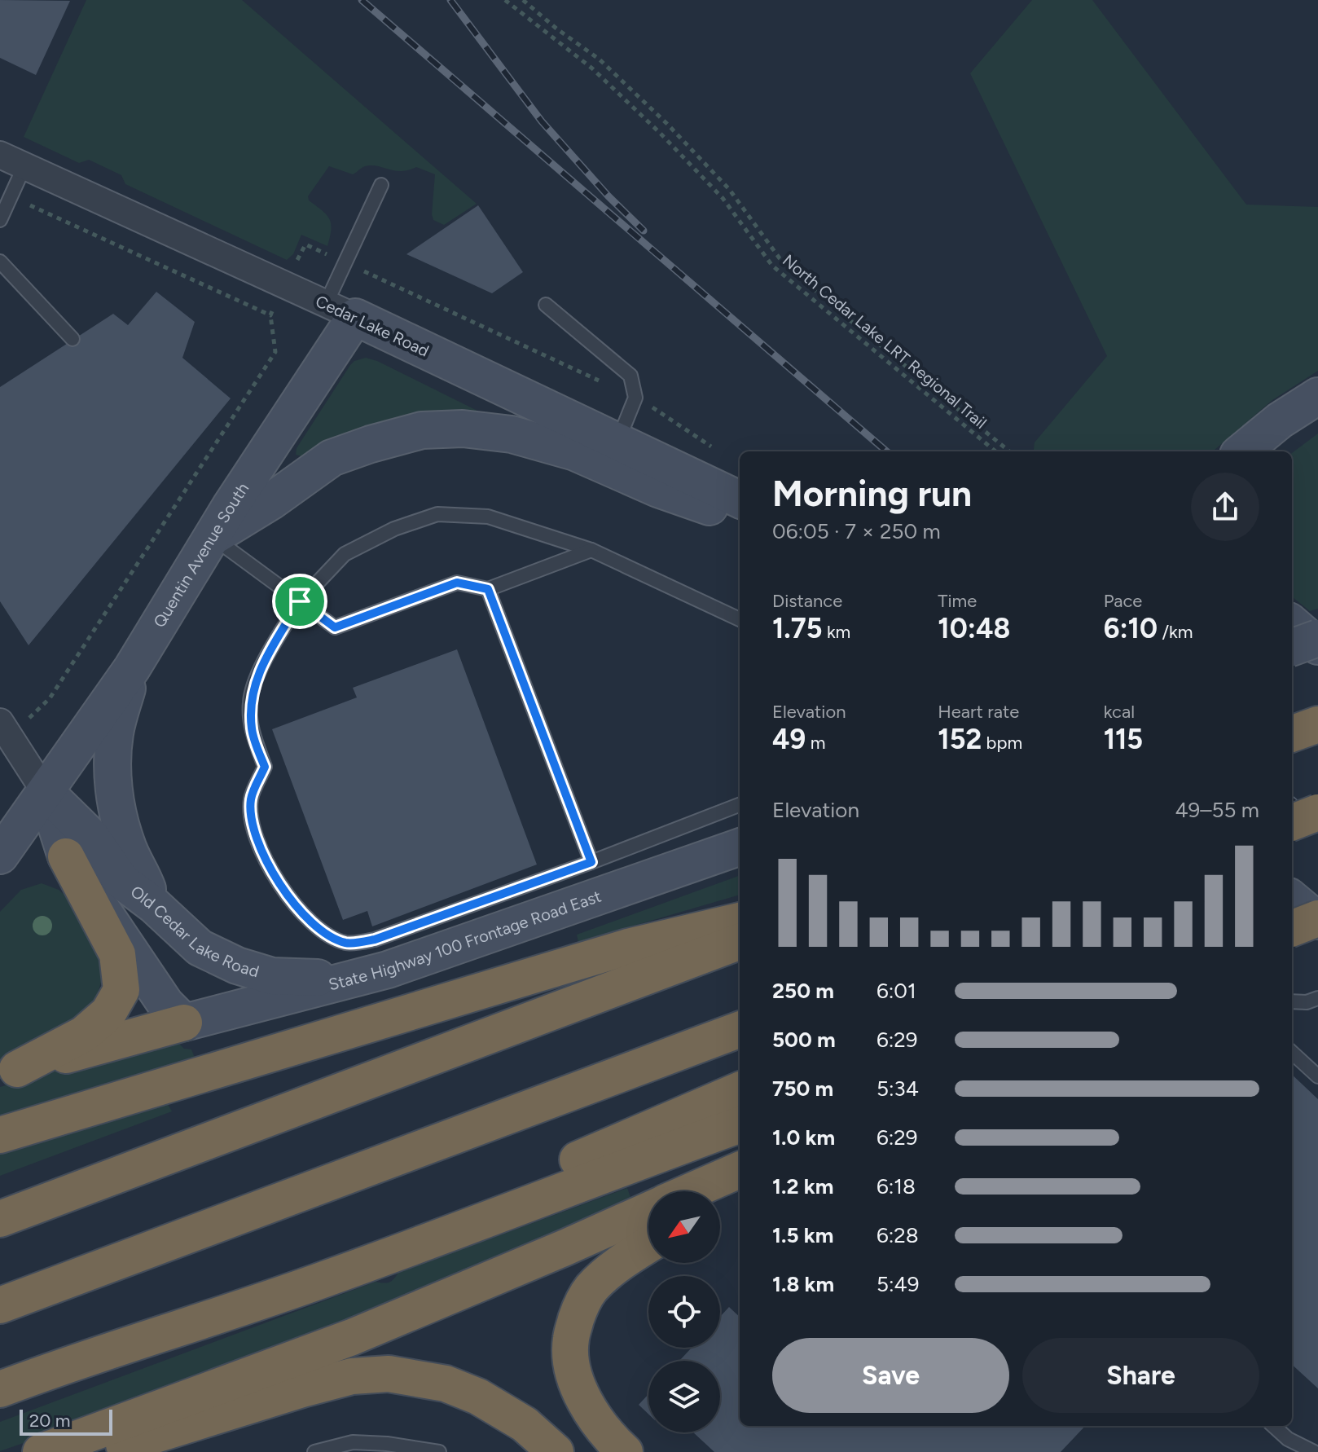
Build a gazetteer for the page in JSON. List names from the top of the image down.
{
  "streets": {
    "street": [
      "Cedar Lake Road",
      "Quentin Avenue South",
      "Old Cedar Lake Road",
      "State Highway 100 Frontage Road East"
    ],
    "path": ["North Cedar Lake LRT Regional Trail"]
  },
  "crossings": [
    ["Cedar Lake Road", "Quentin Avenue South"],
    ["Quentin Avenue South", "Old Cedar Lake Road"],
    ["Old Cedar Lake Road", "State Highway 100 Frontage Road East"]
  ],
  "scale_bar": "20 m",
  "north": "bottom left",
  "page": {
    "heading": ["Morning run", "06:05 · 7 × 250 m"],
    "stats": [
      ["Distance", "1.75 km"],
      ["Time", "10:48"],
      ["Pace", "6:10 /km"],
      ["Elevation", "49 m"],
      ["Heart rate", "152 bpm"],
      ["kcal", "115"]
    ],
    "chart": ["Elevation", "49–55 m"],
    "list": [
      {
        "name": "250 m",
        "note": "6:01"
      },
      {
        "name": "500 m",
        "note": "6:29"
      },
      {
        "name": "750 m",
        "note": "5:34"
      },
      {
        "name": "1.0 km",
        "note": "6:29"
      },
      {
        "name": "1.2 km",
        "note": "6:18"
      },
      {
        "name": "1.5 km",
        "note": "6:28"
      },
      {
        "name": "1.8 km",
        "note": "5:49"
      }
    ],
    "buttons": ["Save", "Share"],
    "scale": "20 m"
  }
}
